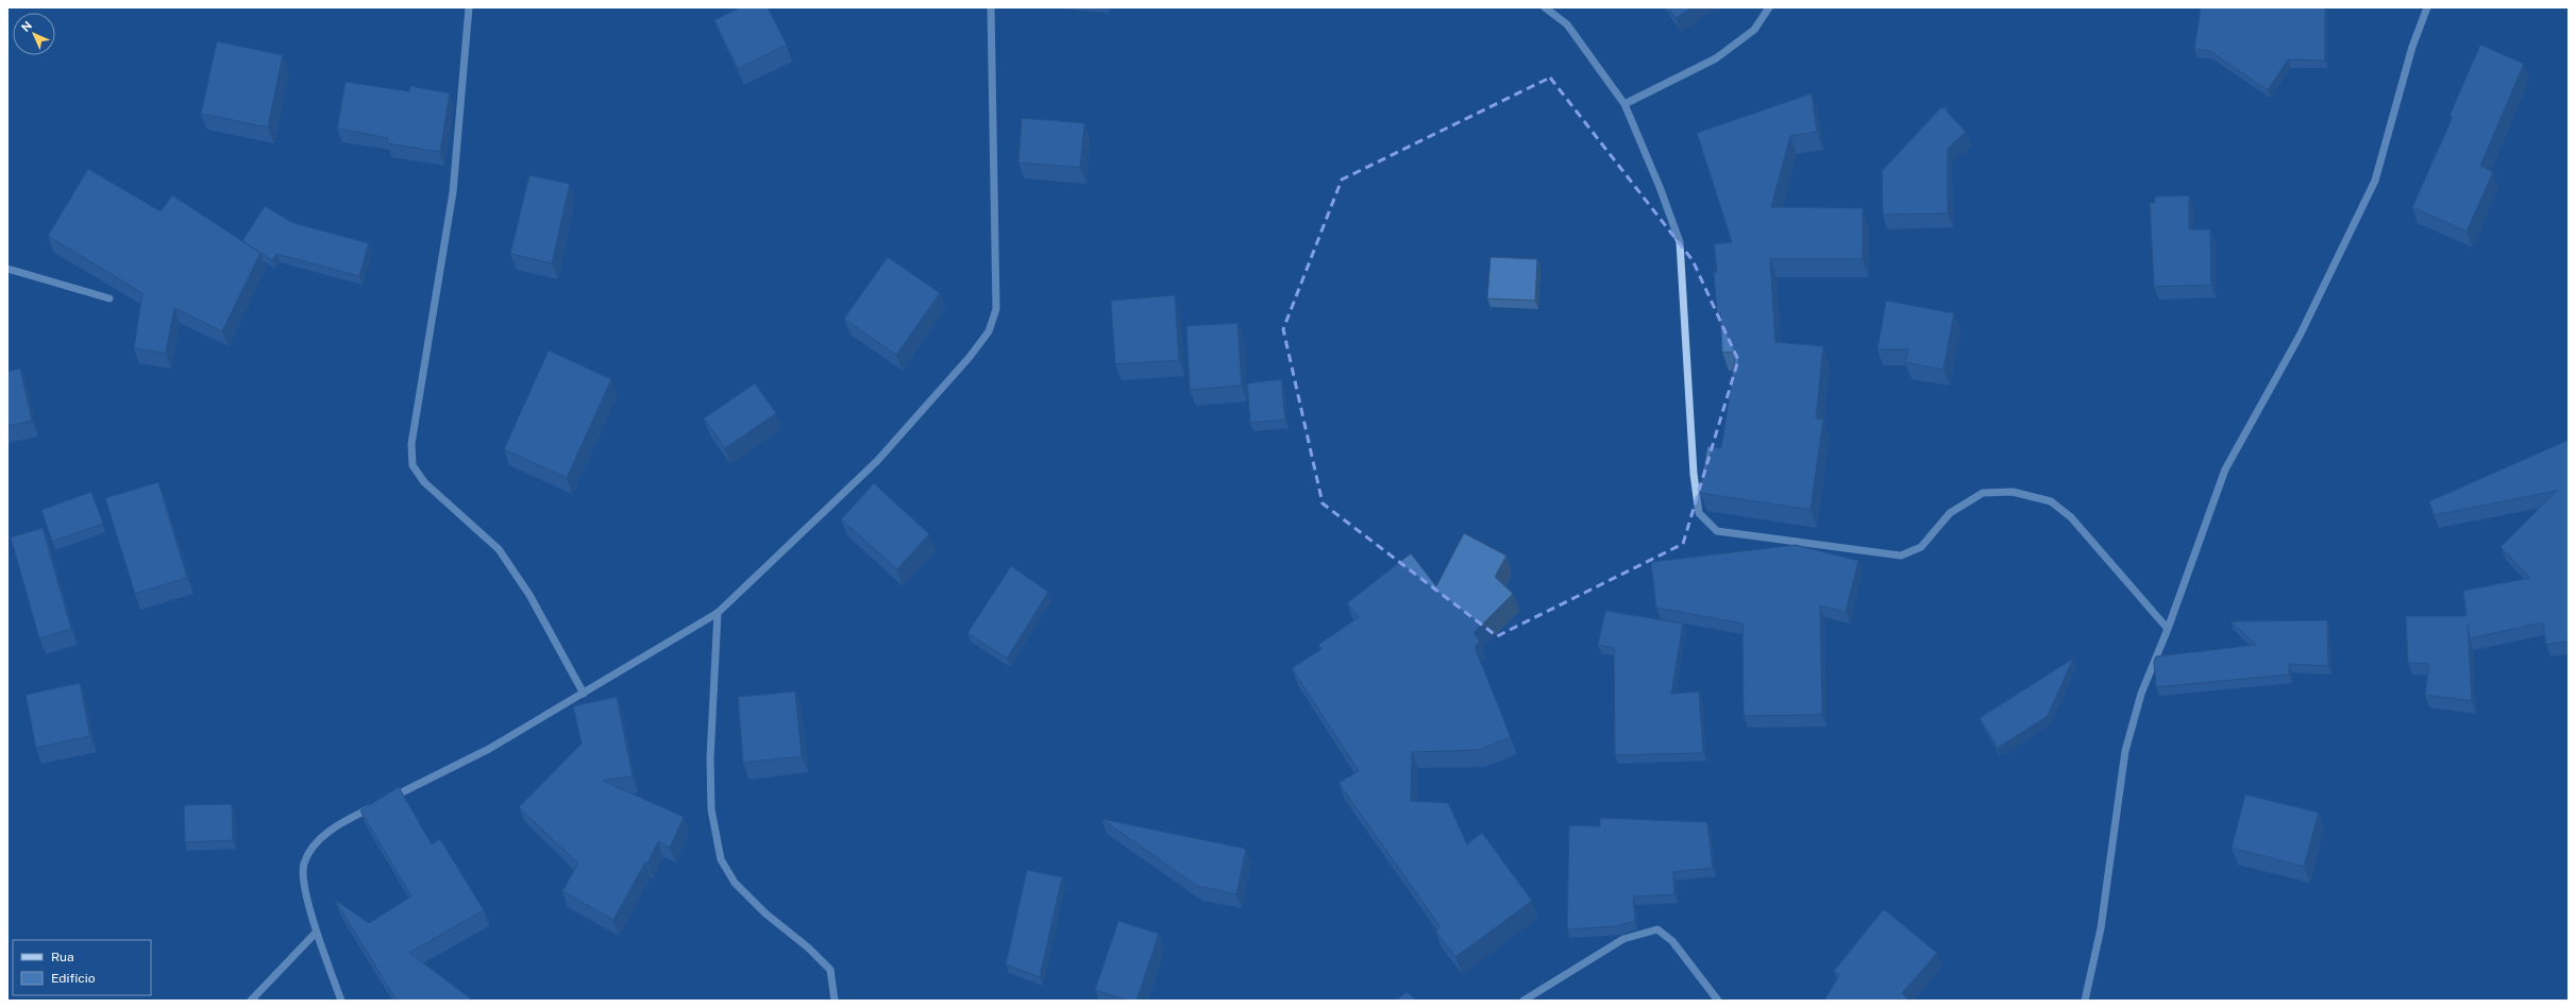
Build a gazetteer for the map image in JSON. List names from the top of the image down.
{
  "legend": ["Rua", "Edifício"],
  "north": "top left"
}
